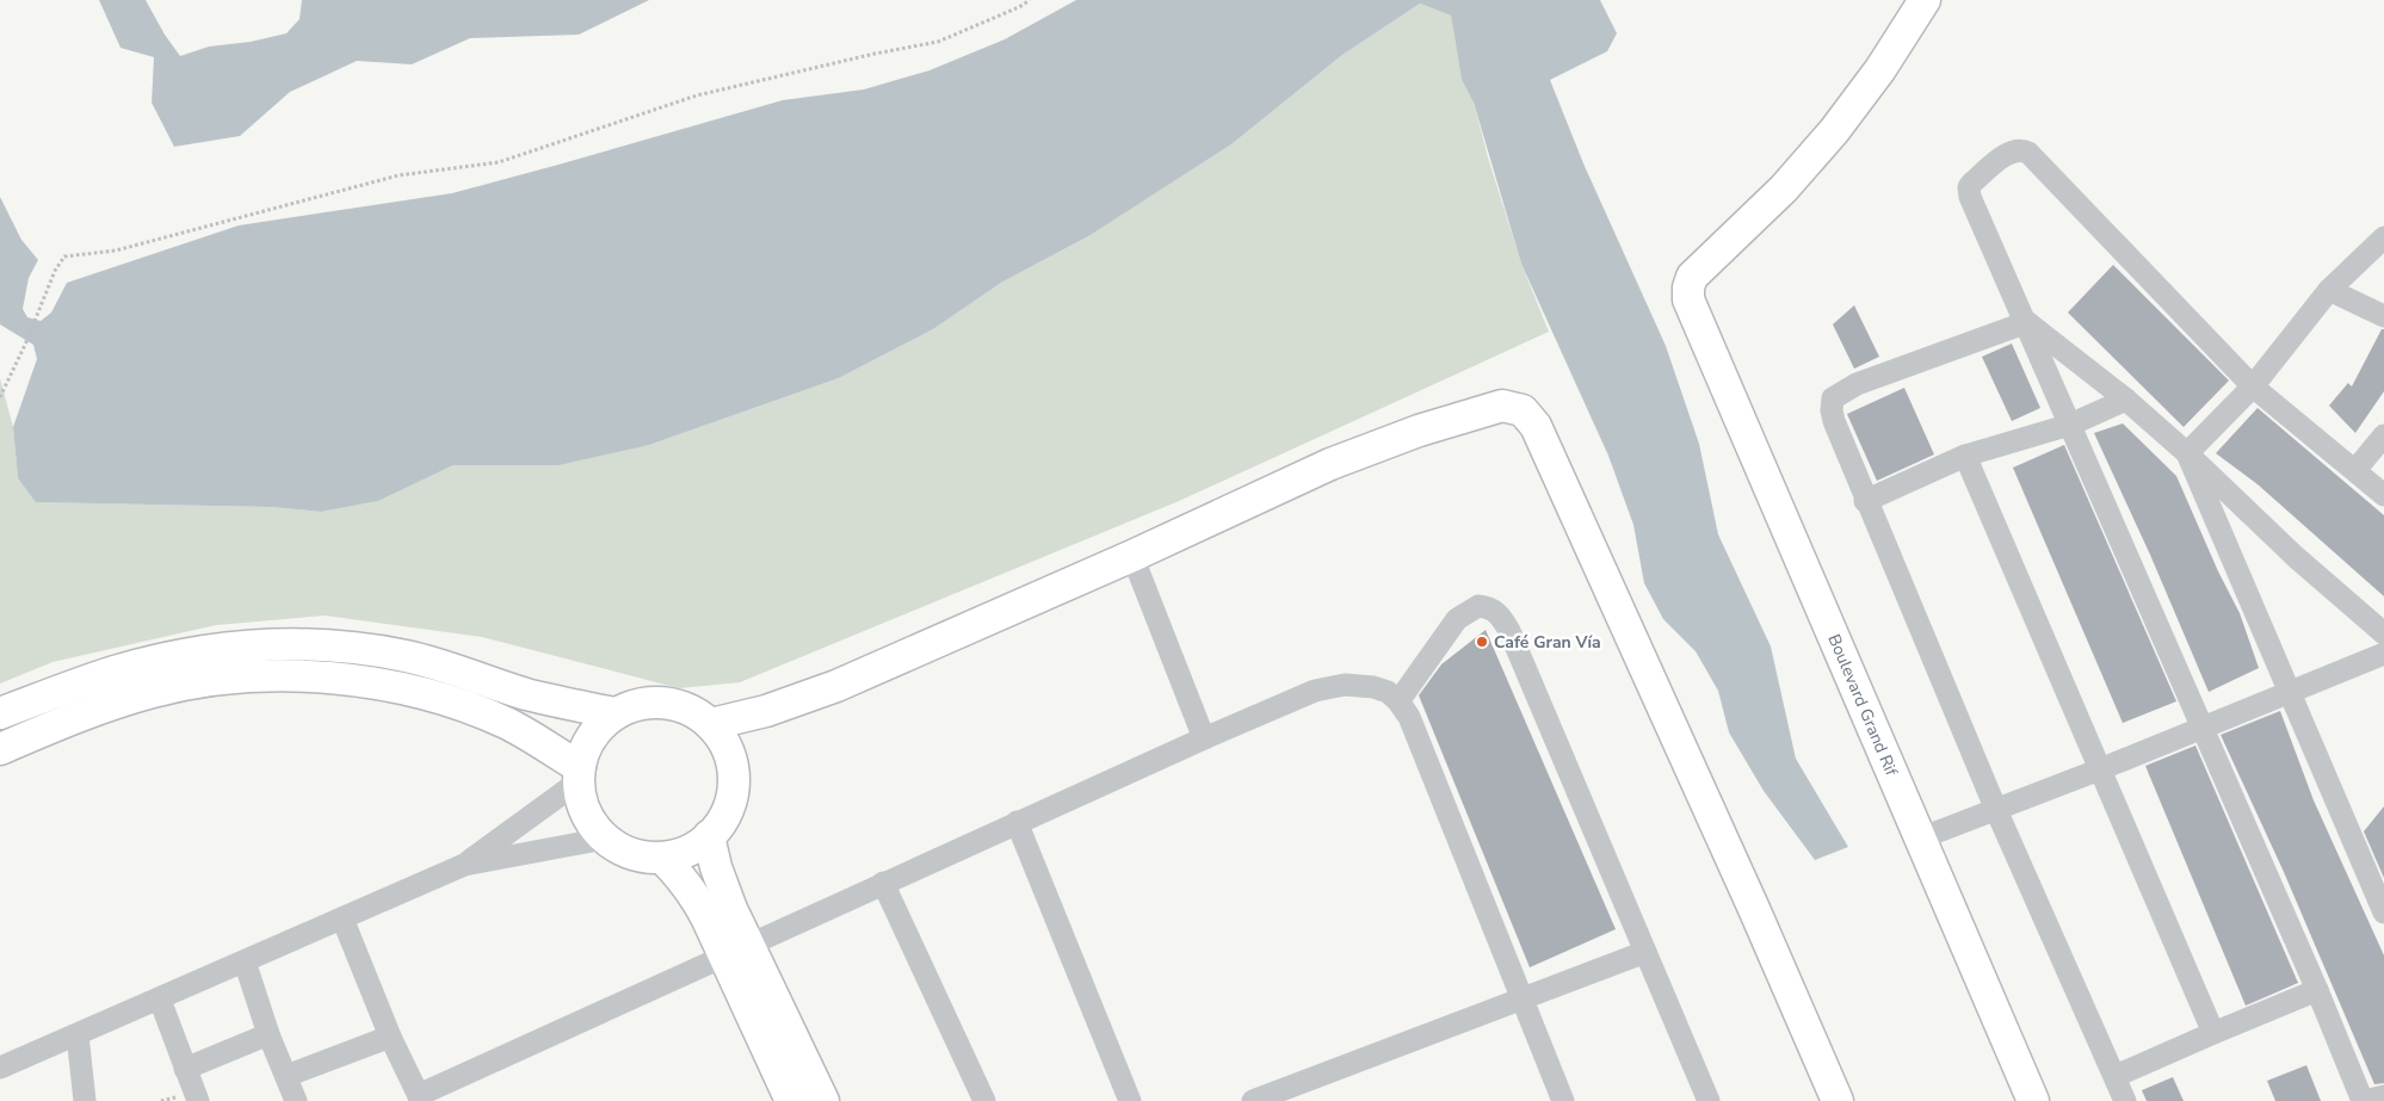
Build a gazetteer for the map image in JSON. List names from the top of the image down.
{
  "streets": {
    "main road": ["Boulevard Grand Rif"]
  },
  "places": ["Café Gran Vía"]
}
